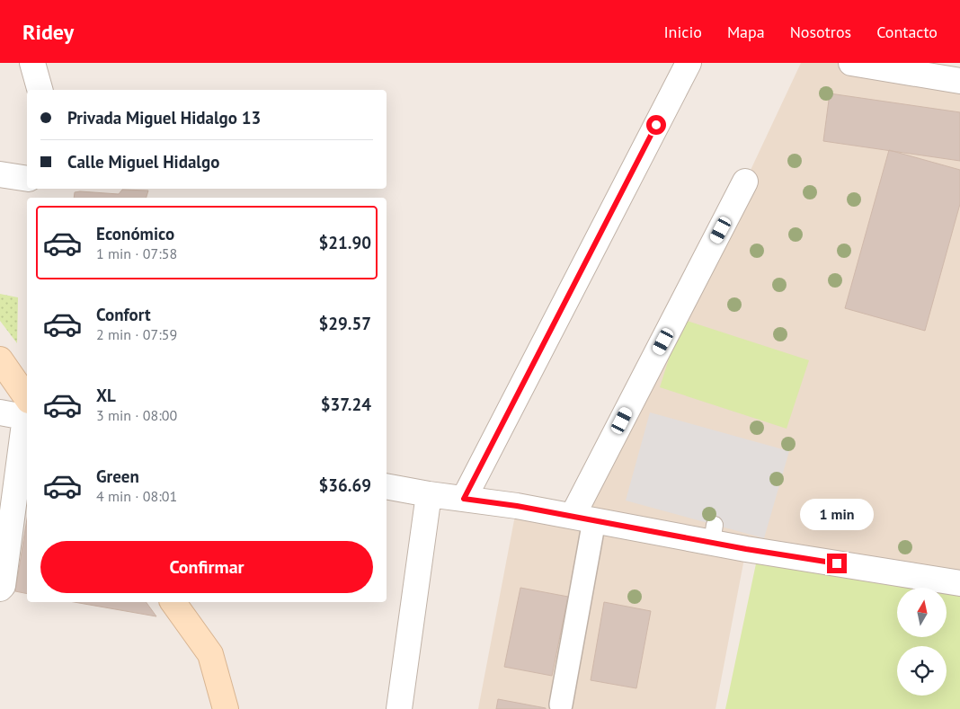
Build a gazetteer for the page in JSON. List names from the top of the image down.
{
  "north": "top",
  "page": {
    "header": "Ridey",
    "nav": [
      "Inicio",
      "Mapa",
      "Nosotros",
      "Contacto"
    ],
    "banner": ["Privada Miguel Hidalgo 13", "Calle Miguel Hidalgo"],
    "list": [
      {
        "name": "Económico",
        "note": "1 min · 07:58",
        "value": "$21.90"
      },
      {
        "name": "Confort",
        "note": "2 min · 07:59",
        "value": "$29.57"
      },
      {
        "name": "XL",
        "note": "3 min · 08:00",
        "value": "$37.24"
      },
      {
        "name": "Green",
        "note": "4 min · 08:01",
        "value": "$36.69"
      }
    ],
    "bubble": "1 min",
    "buttons": "Confirmar"
  }
}
